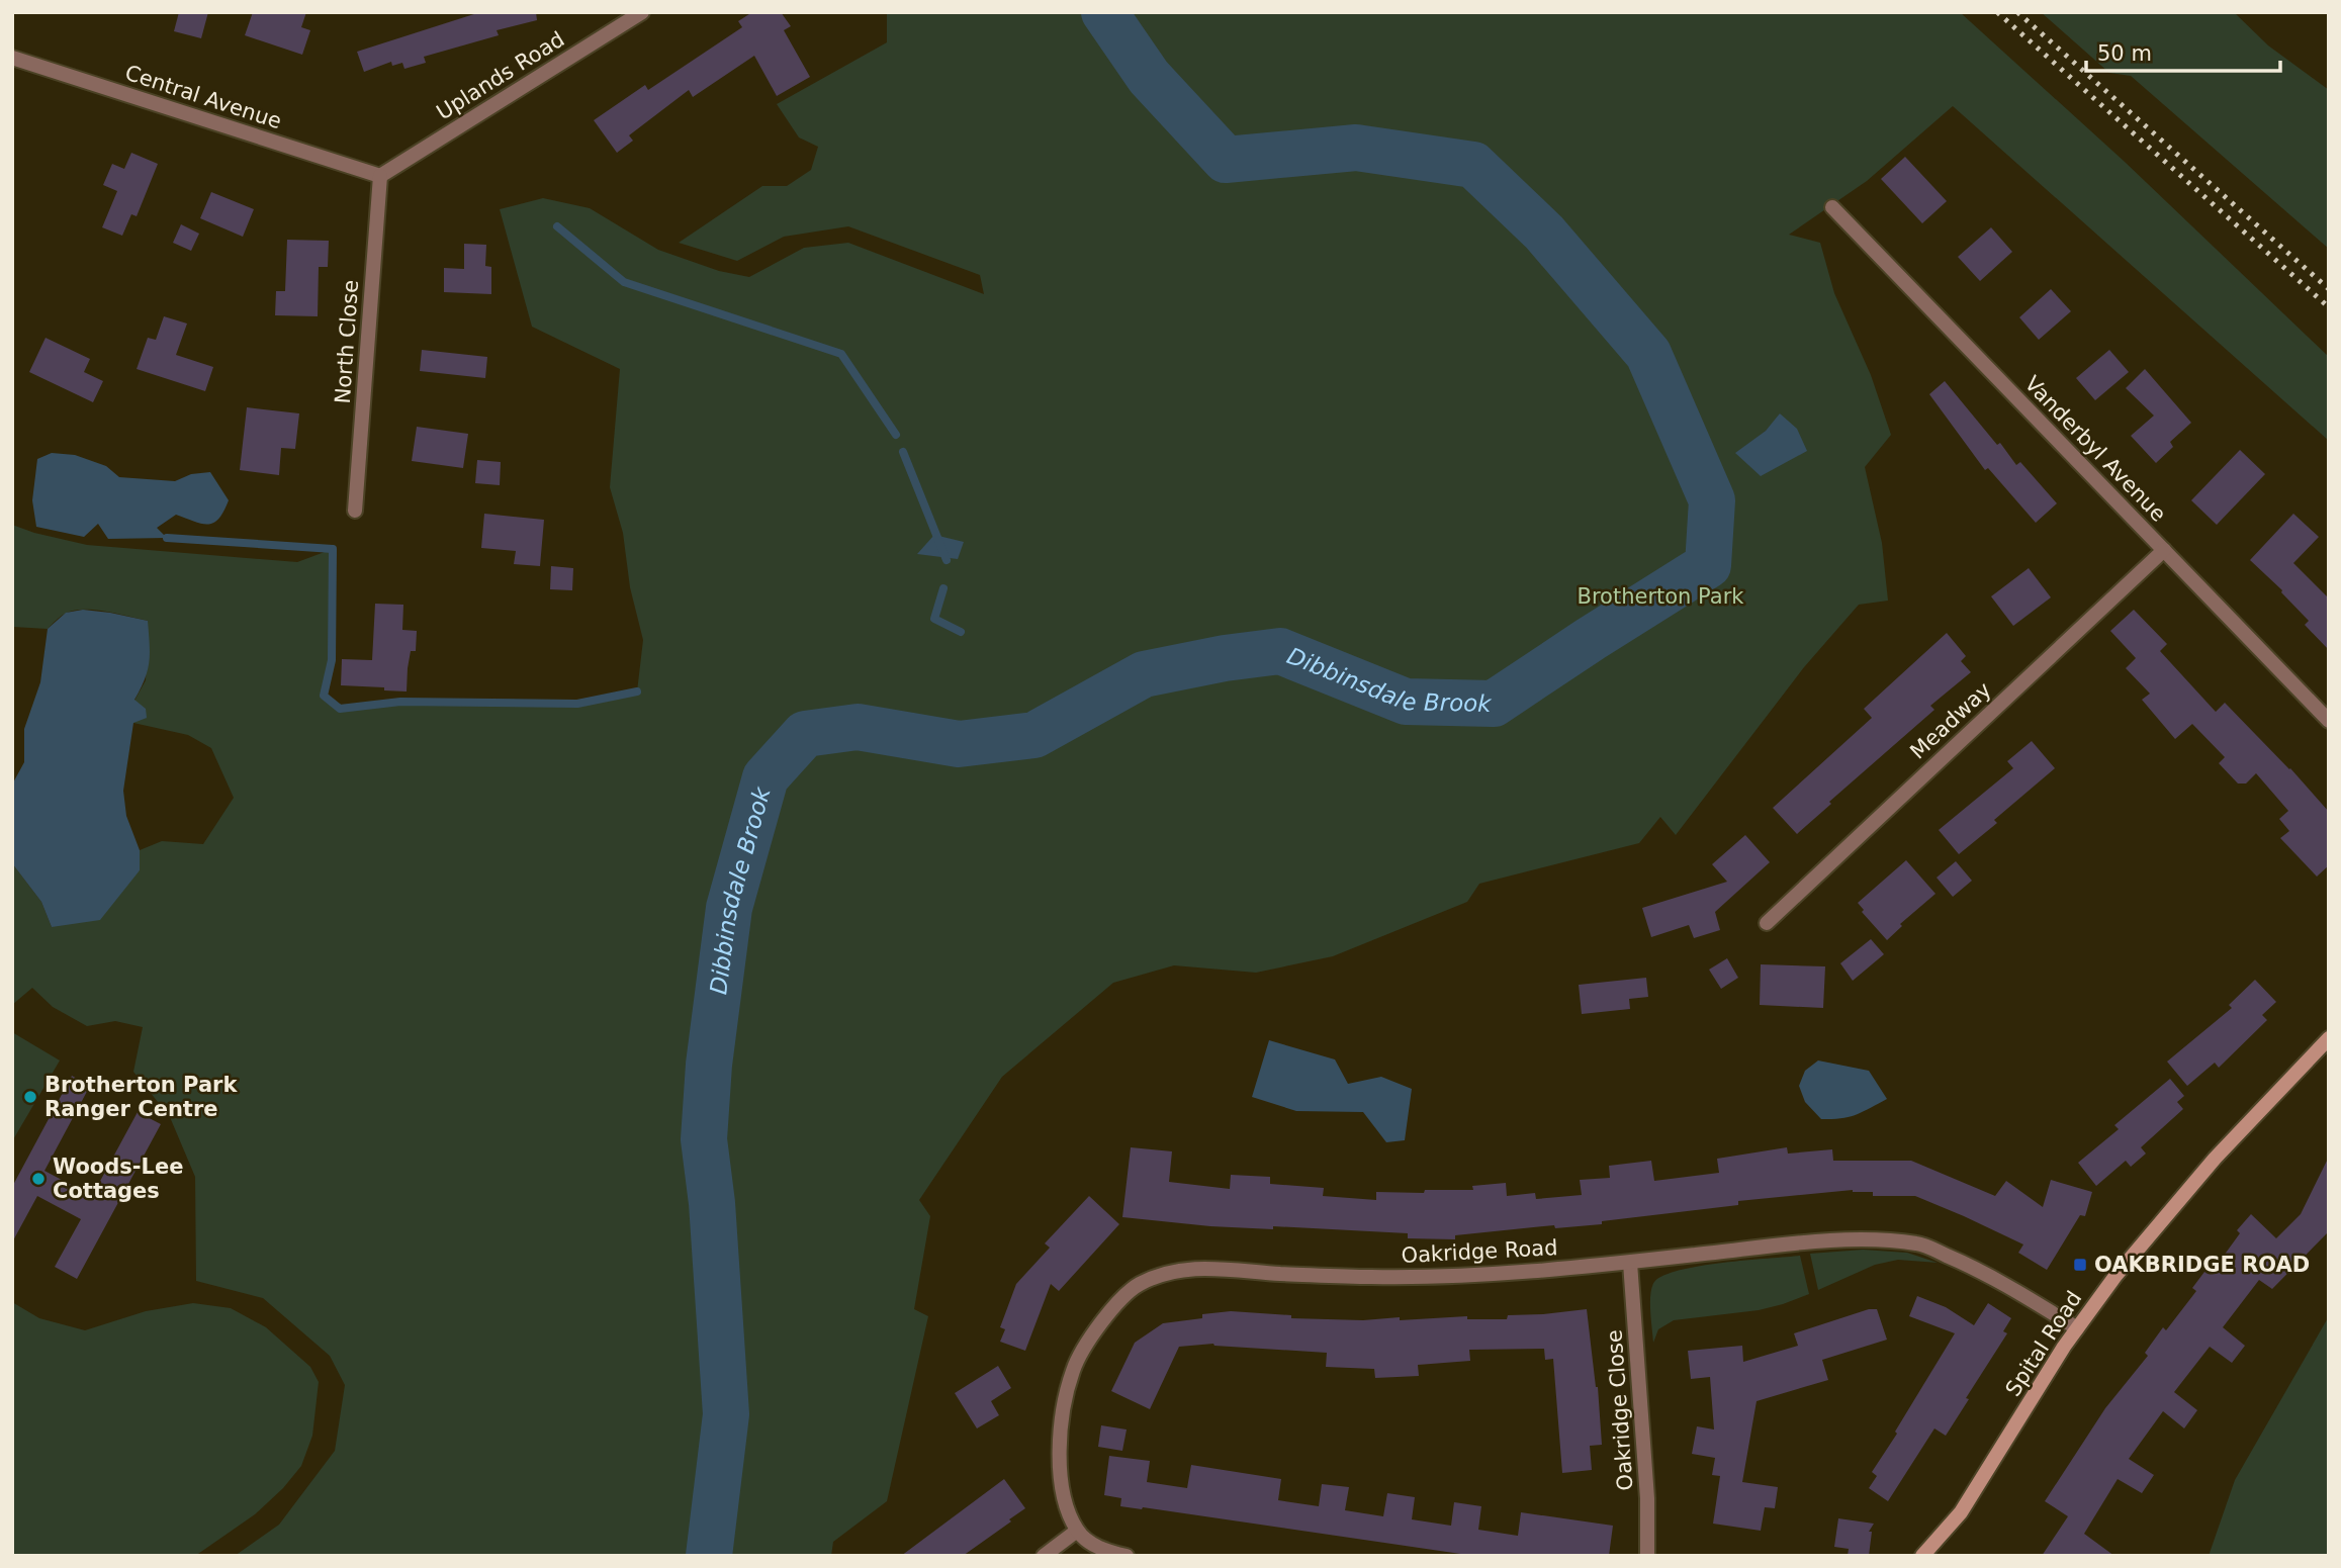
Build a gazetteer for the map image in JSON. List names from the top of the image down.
{
  "streets": {
    "main road": ["Spital Road"],
    "street": [
      "Uplands Road",
      "Central Avenue",
      "North Close",
      "Vanderbyl Avenue",
      "Meadway",
      "Oakridge Road",
      "Oakridge Close"
    ]
  },
  "crossings": [
    ["Uplands Road", "Central Avenue"],
    ["Uplands Road", "North Close"],
    ["Central Avenue", "North Close"],
    ["Vanderbyl Avenue", "Meadway"],
    ["Oakridge Road", "Spital Road"],
    ["Oakridge Road", "Oakridge Close"]
  ],
  "water": ["Dibbinsdale Brook"],
  "parks": ["Brotherton Park"],
  "places": {
    "other": ["Brotherton Park Ranger Centre", "Woods-Lee Cottages"],
    "transit": ["OAKBRIDGE ROAD"]
  },
  "scale_bar": "50 m"
}
